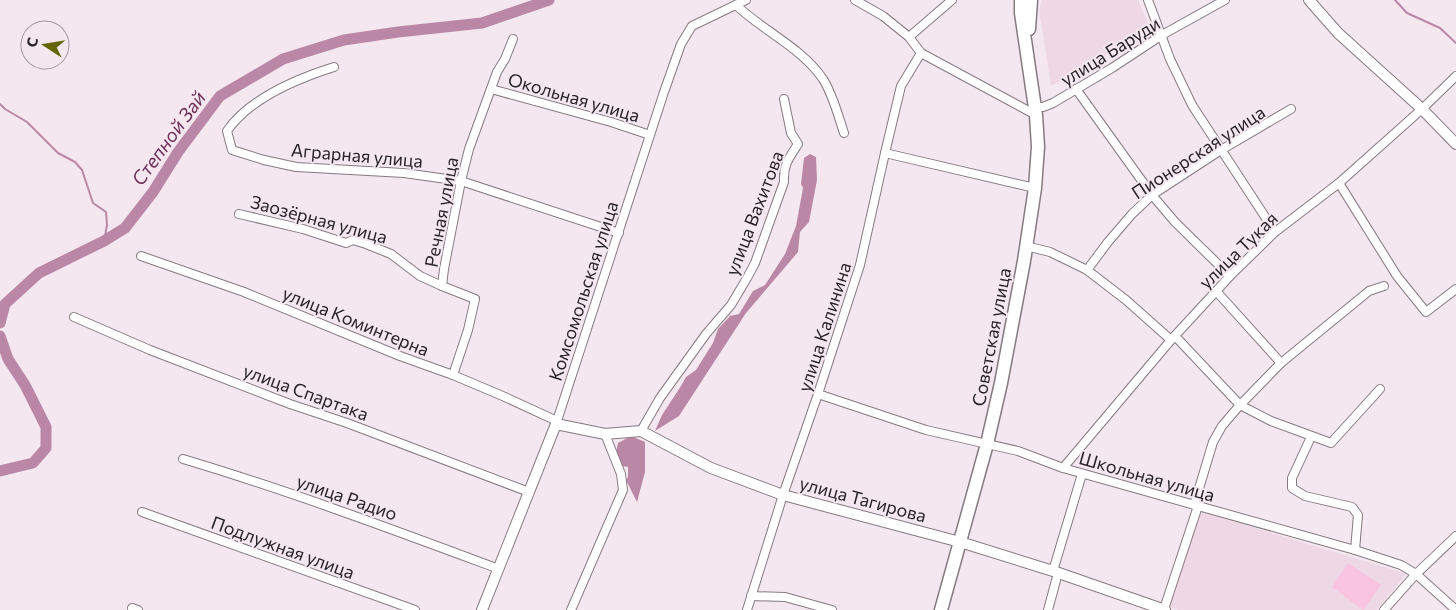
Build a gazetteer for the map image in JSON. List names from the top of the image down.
{
  "streets": {
    "main road": ["Советская улица"],
    "street": [
      "улица Баруди",
      "Окольная улица",
      "Пионерская улица",
      "Аграрная улица",
      "Речная улица",
      "улица Вахитова",
      "Заозёрная улица",
      "улица Тукая",
      "Комсомольская улица",
      "улица Коминтерна",
      "улица Калинина",
      "улица Спартака",
      "Школьная улица",
      "улица Радио",
      "улица Тагирова",
      "Подлужная улица"
    ]
  },
  "crossings": [
    ["улица Баруди", "Советская улица"],
    ["Окольная улица", "Речная улица"],
    ["Окольная улица", "Комсомольская улица"],
    ["Аграрная улица", "Речная улица"],
    ["Аграрная улица", "Комсомольская улица"],
    ["Речная улица", "Заозёрная улица"],
    ["Речная улица", "улица Коминтерна"],
    ["улица Вахитова", "улица Тагирова"],
    ["улица Тукая", "Школьная улица"],
    ["Комсомольская улица", "улица Коминтерна"],
    ["Комсомольская улица", "улица Спартака"],
    ["Комсомольская улица", "улица Радио"],
    ["улица Калинина", "Школьная улица"],
    ["улица Калинина", "улица Тагирова"],
    ["Советская улица", "Школьная улица"],
    ["Советская улица", "улица Тагирова"]
  ],
  "water": ["Степной Зай"],
  "north": "left"
}
